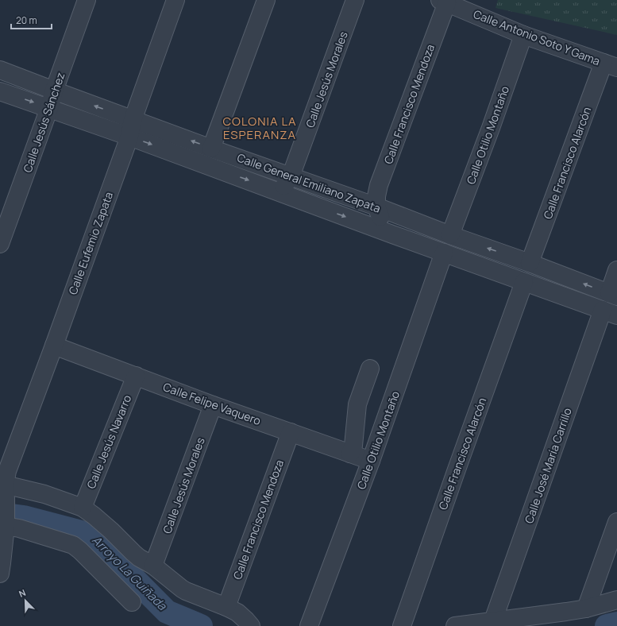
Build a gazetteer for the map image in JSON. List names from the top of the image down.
{
  "streets": {
    "street": [
      "Calle Antonio Soto Y Gama",
      "Calle Jesús Morales",
      "Calle Francisco Mendoza",
      "Calle Jesús Sánchez",
      "Calle Otilio Montaño",
      "Calle Francisco Alarcón",
      "Calle General Emiliano Zapata",
      "Calle Eufemio Zapata",
      "Calle Felipe Vaquero",
      "Calle Jesús Navarro",
      "Calle José María Carrillo"
    ]
  },
  "crossings": [
    ["Calle Antonio Soto Y Gama", "Calle Francisco Mendoza"],
    ["Calle Antonio Soto Y Gama", "Calle Otilio Montaño"],
    ["Calle Antonio Soto Y Gama", "Calle Francisco Alarcón"],
    ["Calle Jesús Morales", "Calle General Emiliano Zapata"],
    ["Calle Jesús Morales", "Calle Felipe Vaquero"],
    ["Calle Francisco Mendoza", "Calle General Emiliano Zapata"],
    ["Calle Francisco Mendoza", "Calle Felipe Vaquero"],
    ["Calle Jesús Sánchez", "Calle General Emiliano Zapata"],
    ["Calle Otilio Montaño", "Calle General Emiliano Zapata"],
    ["Calle Otilio Montaño", "Calle Felipe Vaquero"],
    ["Calle Francisco Alarcón", "Calle General Emiliano Zapata"],
    ["Calle General Emiliano Zapata", "Calle Eufemio Zapata"],
    ["Calle General Emiliano Zapata", "Calle José María Carrillo"],
    ["Calle Eufemio Zapata", "Calle Felipe Vaquero"],
    ["Calle Felipe Vaquero", "Calle Jesús Navarro"]
  ],
  "districts": ["COLONIA LA ESPERANZA"],
  "water": ["Arroyo La Guiñada"],
  "scale_bar": "20 m",
  "north": "top left"
}
